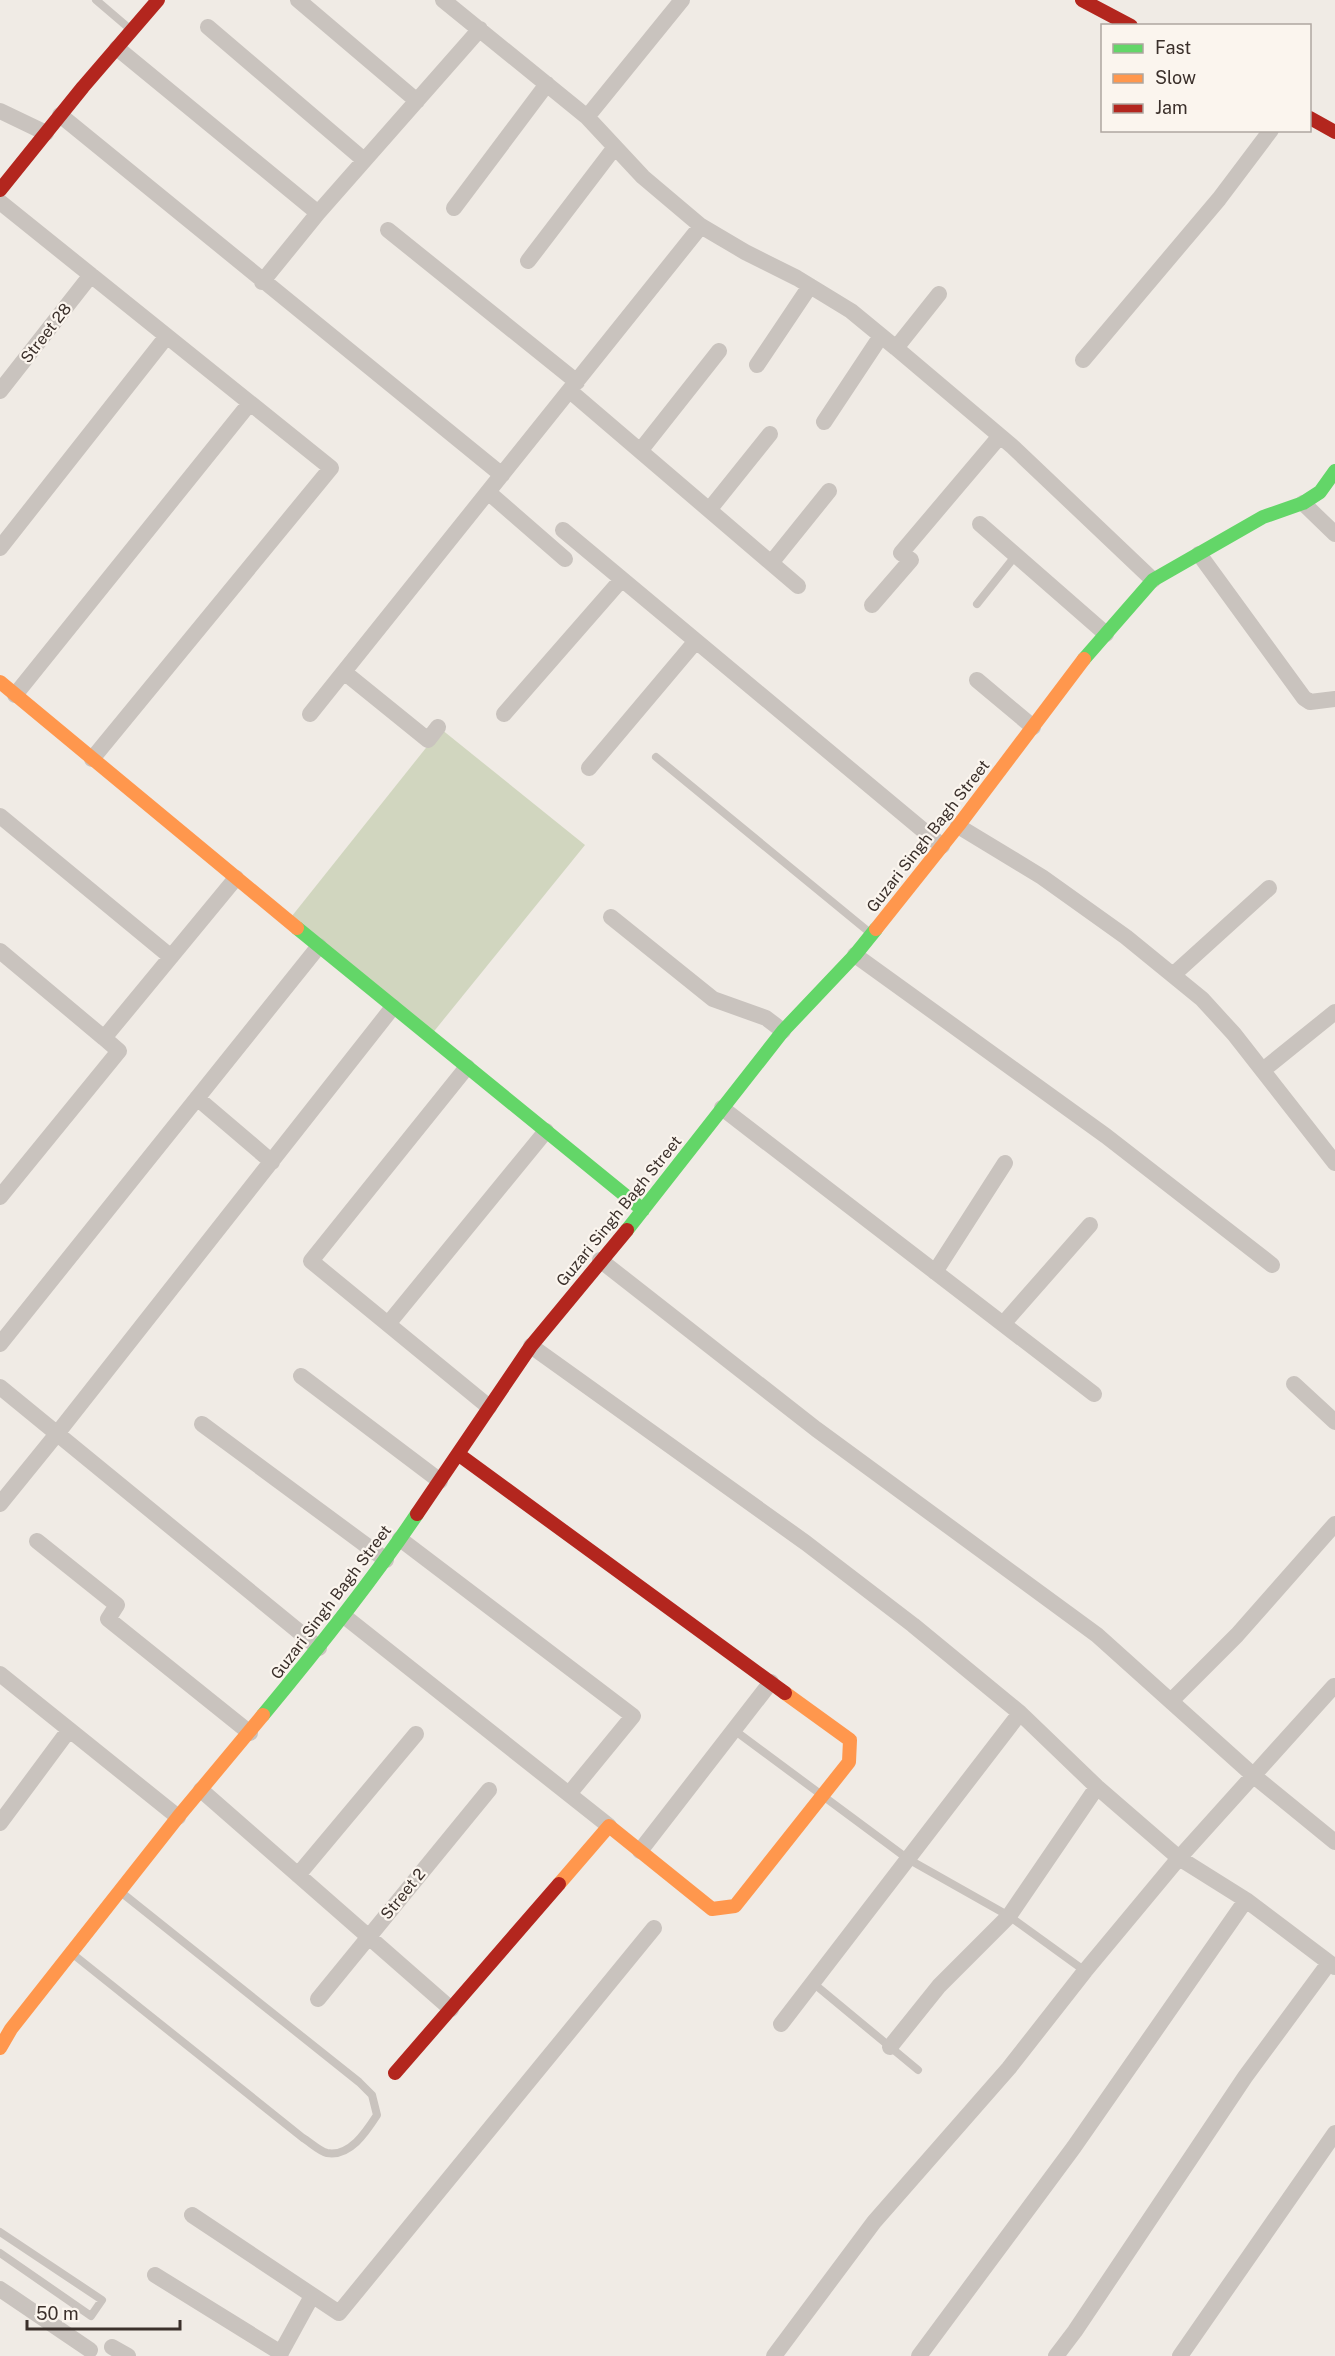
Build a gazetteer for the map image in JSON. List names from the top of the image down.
{
  "streets": {
    "street": ["Street 28", "Guzari Singh Bagh Street", "Street 2"]
  },
  "legend": ["Fast", "Slow", "Jam"],
  "scale_bar": "50 m"
}
